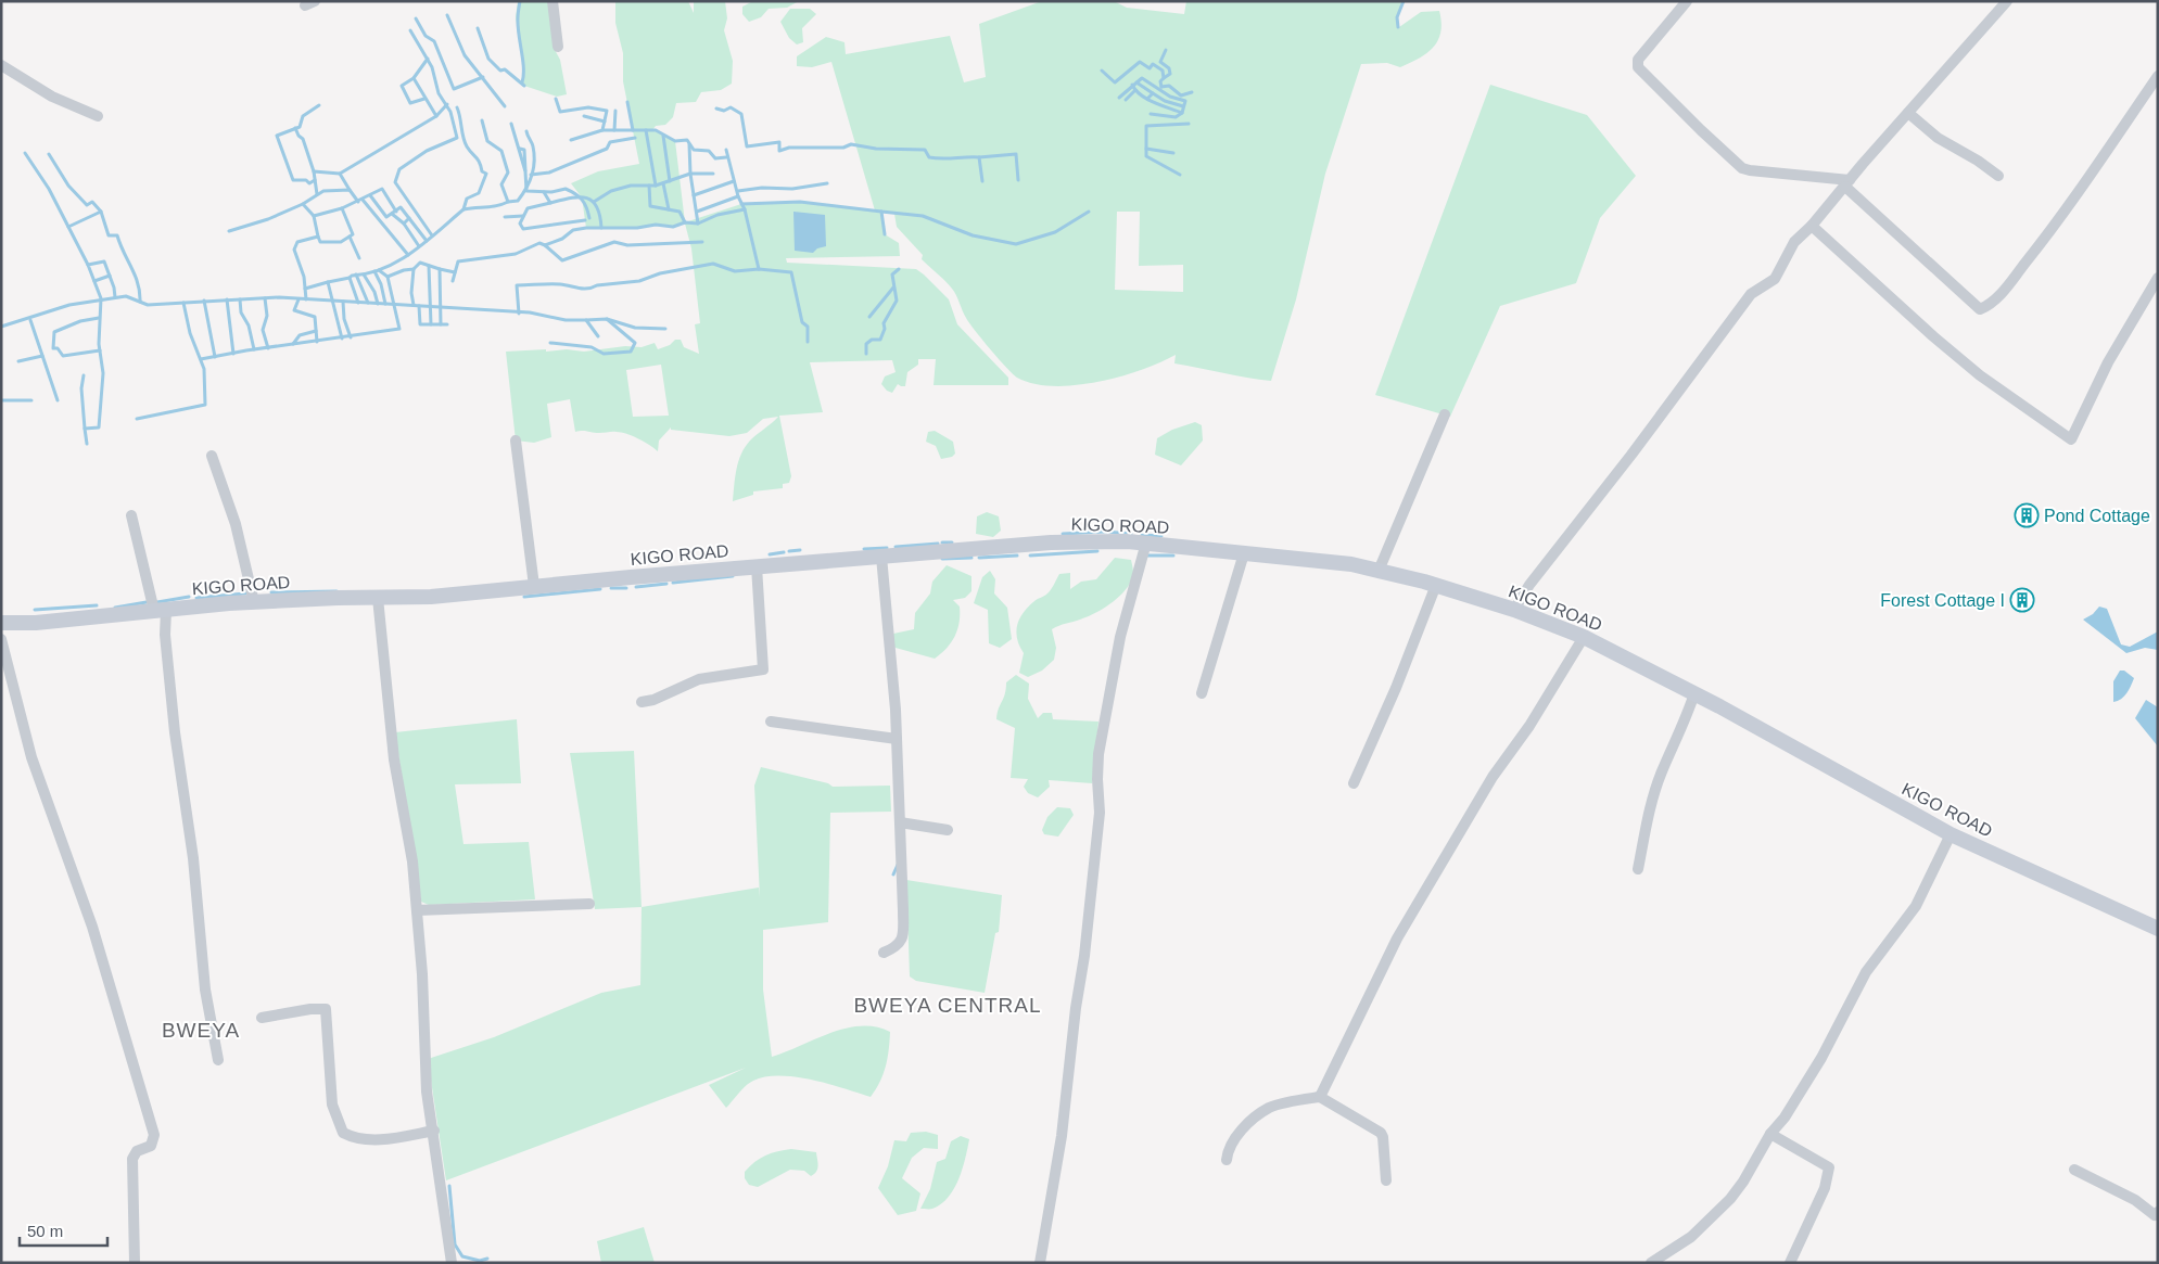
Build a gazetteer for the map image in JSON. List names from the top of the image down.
{
  "streets": {
    "street": ["KIGO ROAD"]
  },
  "districts": ["BWEYA CENTRAL", "BWEYA"],
  "places": {
    "building": ["Pond Cottage", "Forest Cottage I"]
  },
  "scale_bar": "50 m"
}
